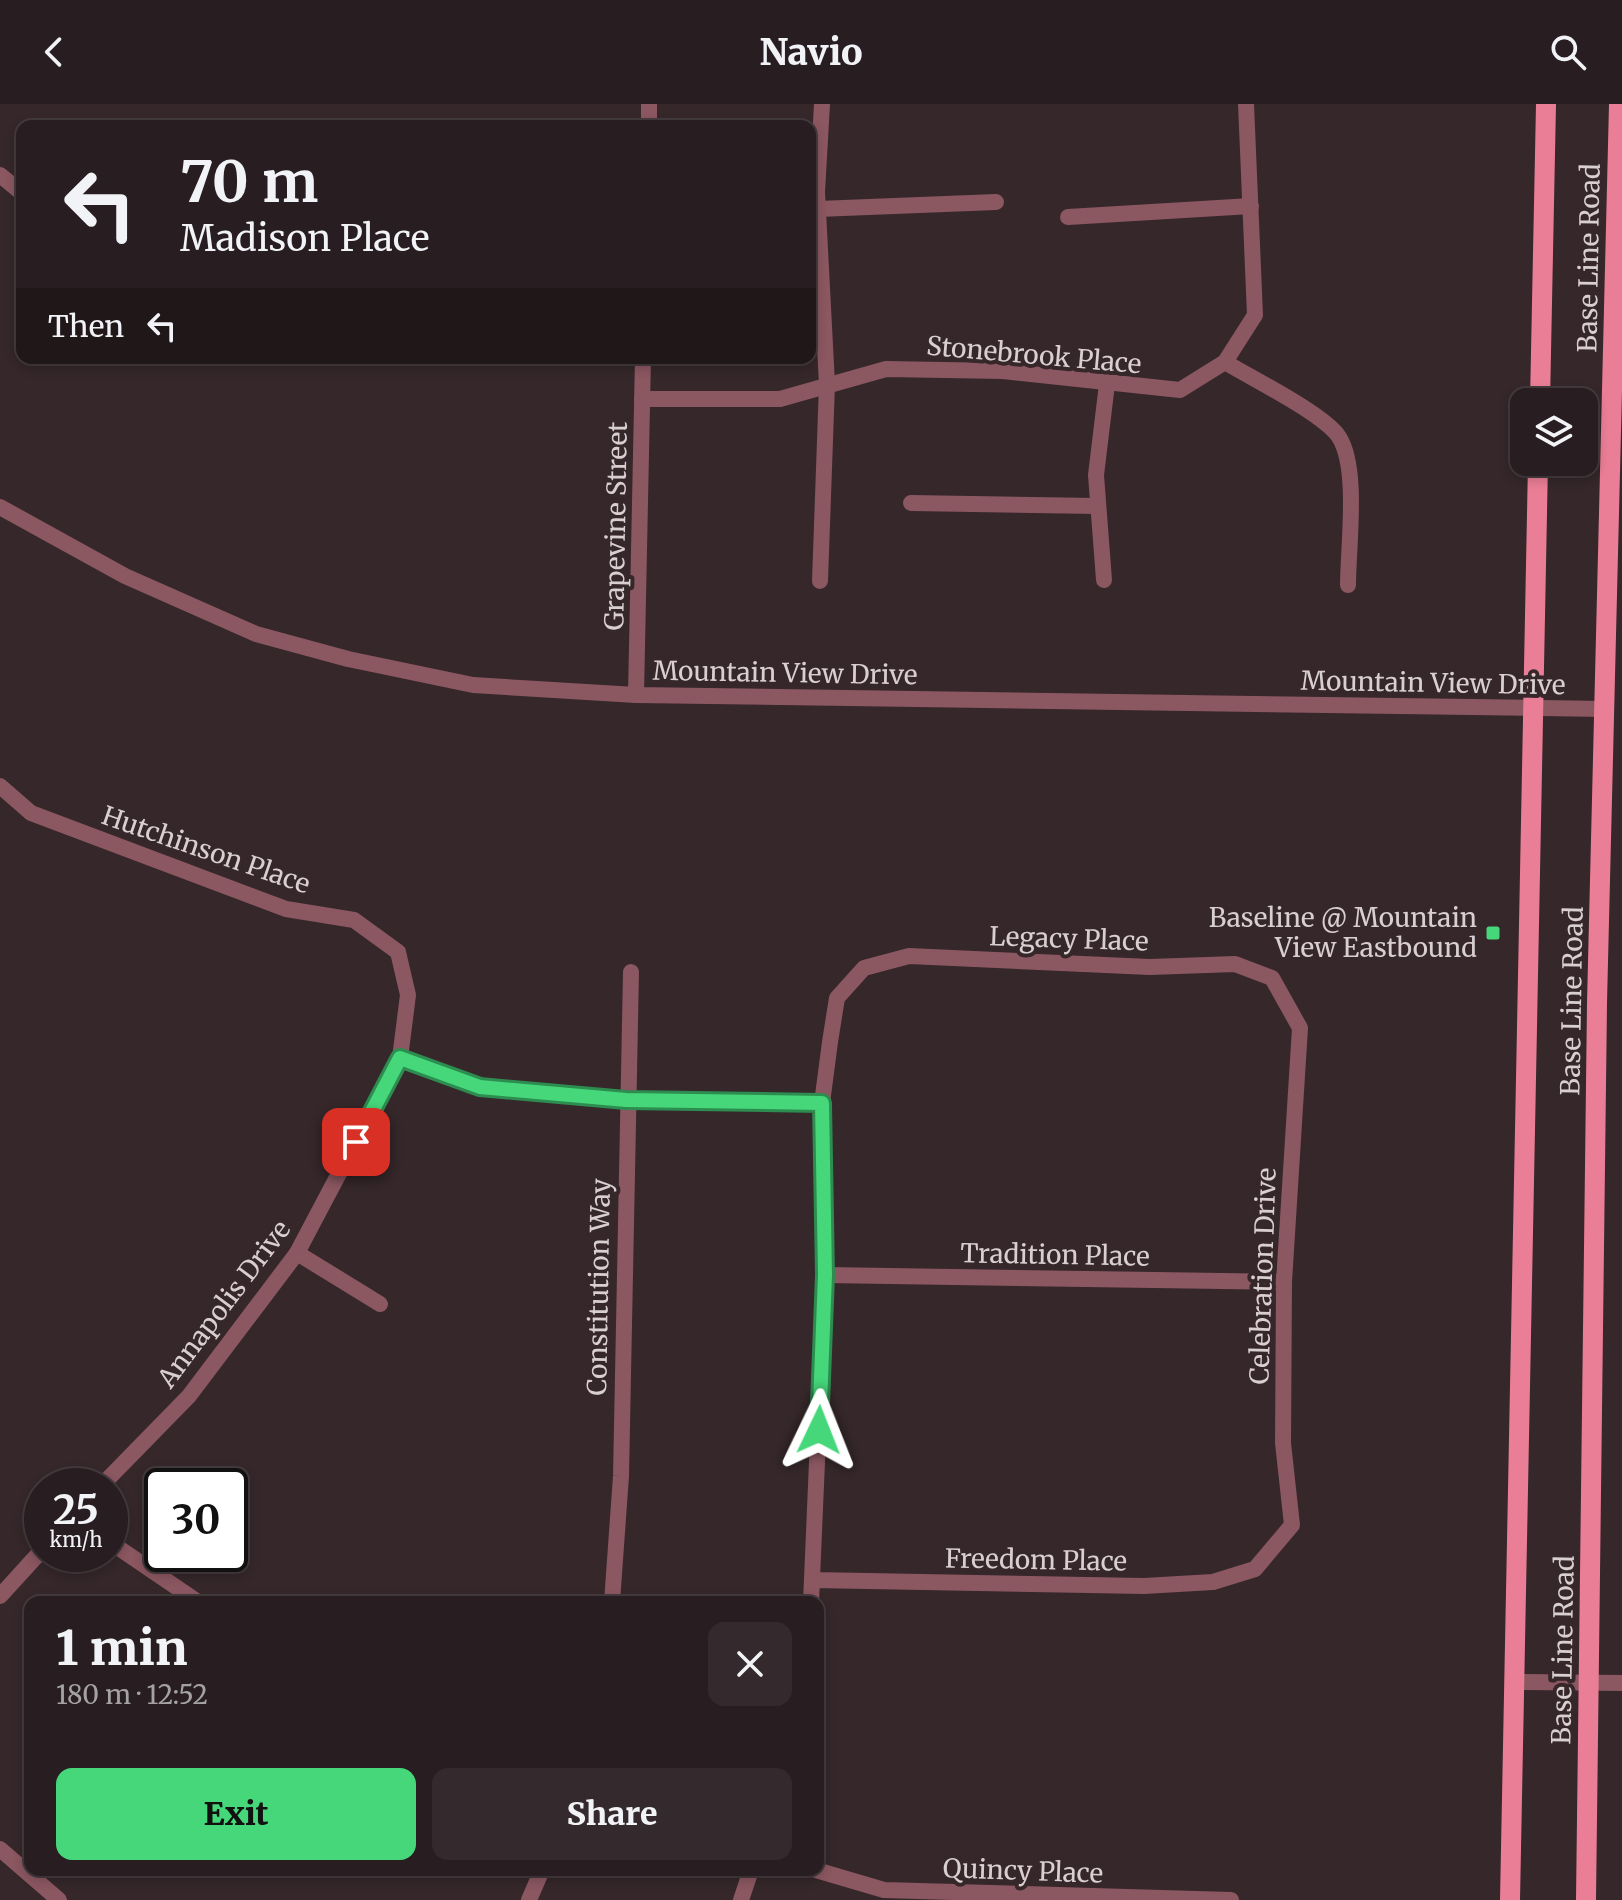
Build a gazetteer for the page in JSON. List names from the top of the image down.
{
  "streets": {
    "main road": ["Base Line Road"],
    "street": [
      "Stonebrook Place",
      "Grapevine Street",
      "Mountain View Drive",
      "Hutchinson Place",
      "Legacy Place",
      "Tradition Place",
      "Celebration Drive",
      "Constitution Way",
      "Annapolis Drive",
      "Freedom Place",
      "Quincy Place"
    ]
  },
  "crossings": [
    ["Base Line Road", "Mountain View Drive"],
    ["Stonebrook Place", "Grapevine Street"],
    ["Grapevine Street", "Mountain View Drive"],
    ["Hutchinson Place", "Annapolis Drive"],
    ["Legacy Place", "Celebration Drive"],
    ["Tradition Place", "Celebration Drive"],
    ["Celebration Drive", "Freedom Place"]
  ],
  "places": {
    "transit": ["Baseline @ Mountain View Eastbound"]
  },
  "page": {
    "header": "Navio",
    "turn": ["70 m", "Madison Place"],
    "then": "Then",
    "speed": "25 km/h",
    "limit": "30",
    "heading": ["1 min", "180 m · 12:52"],
    "buttons": ["Exit", "Share"]
  }
}
